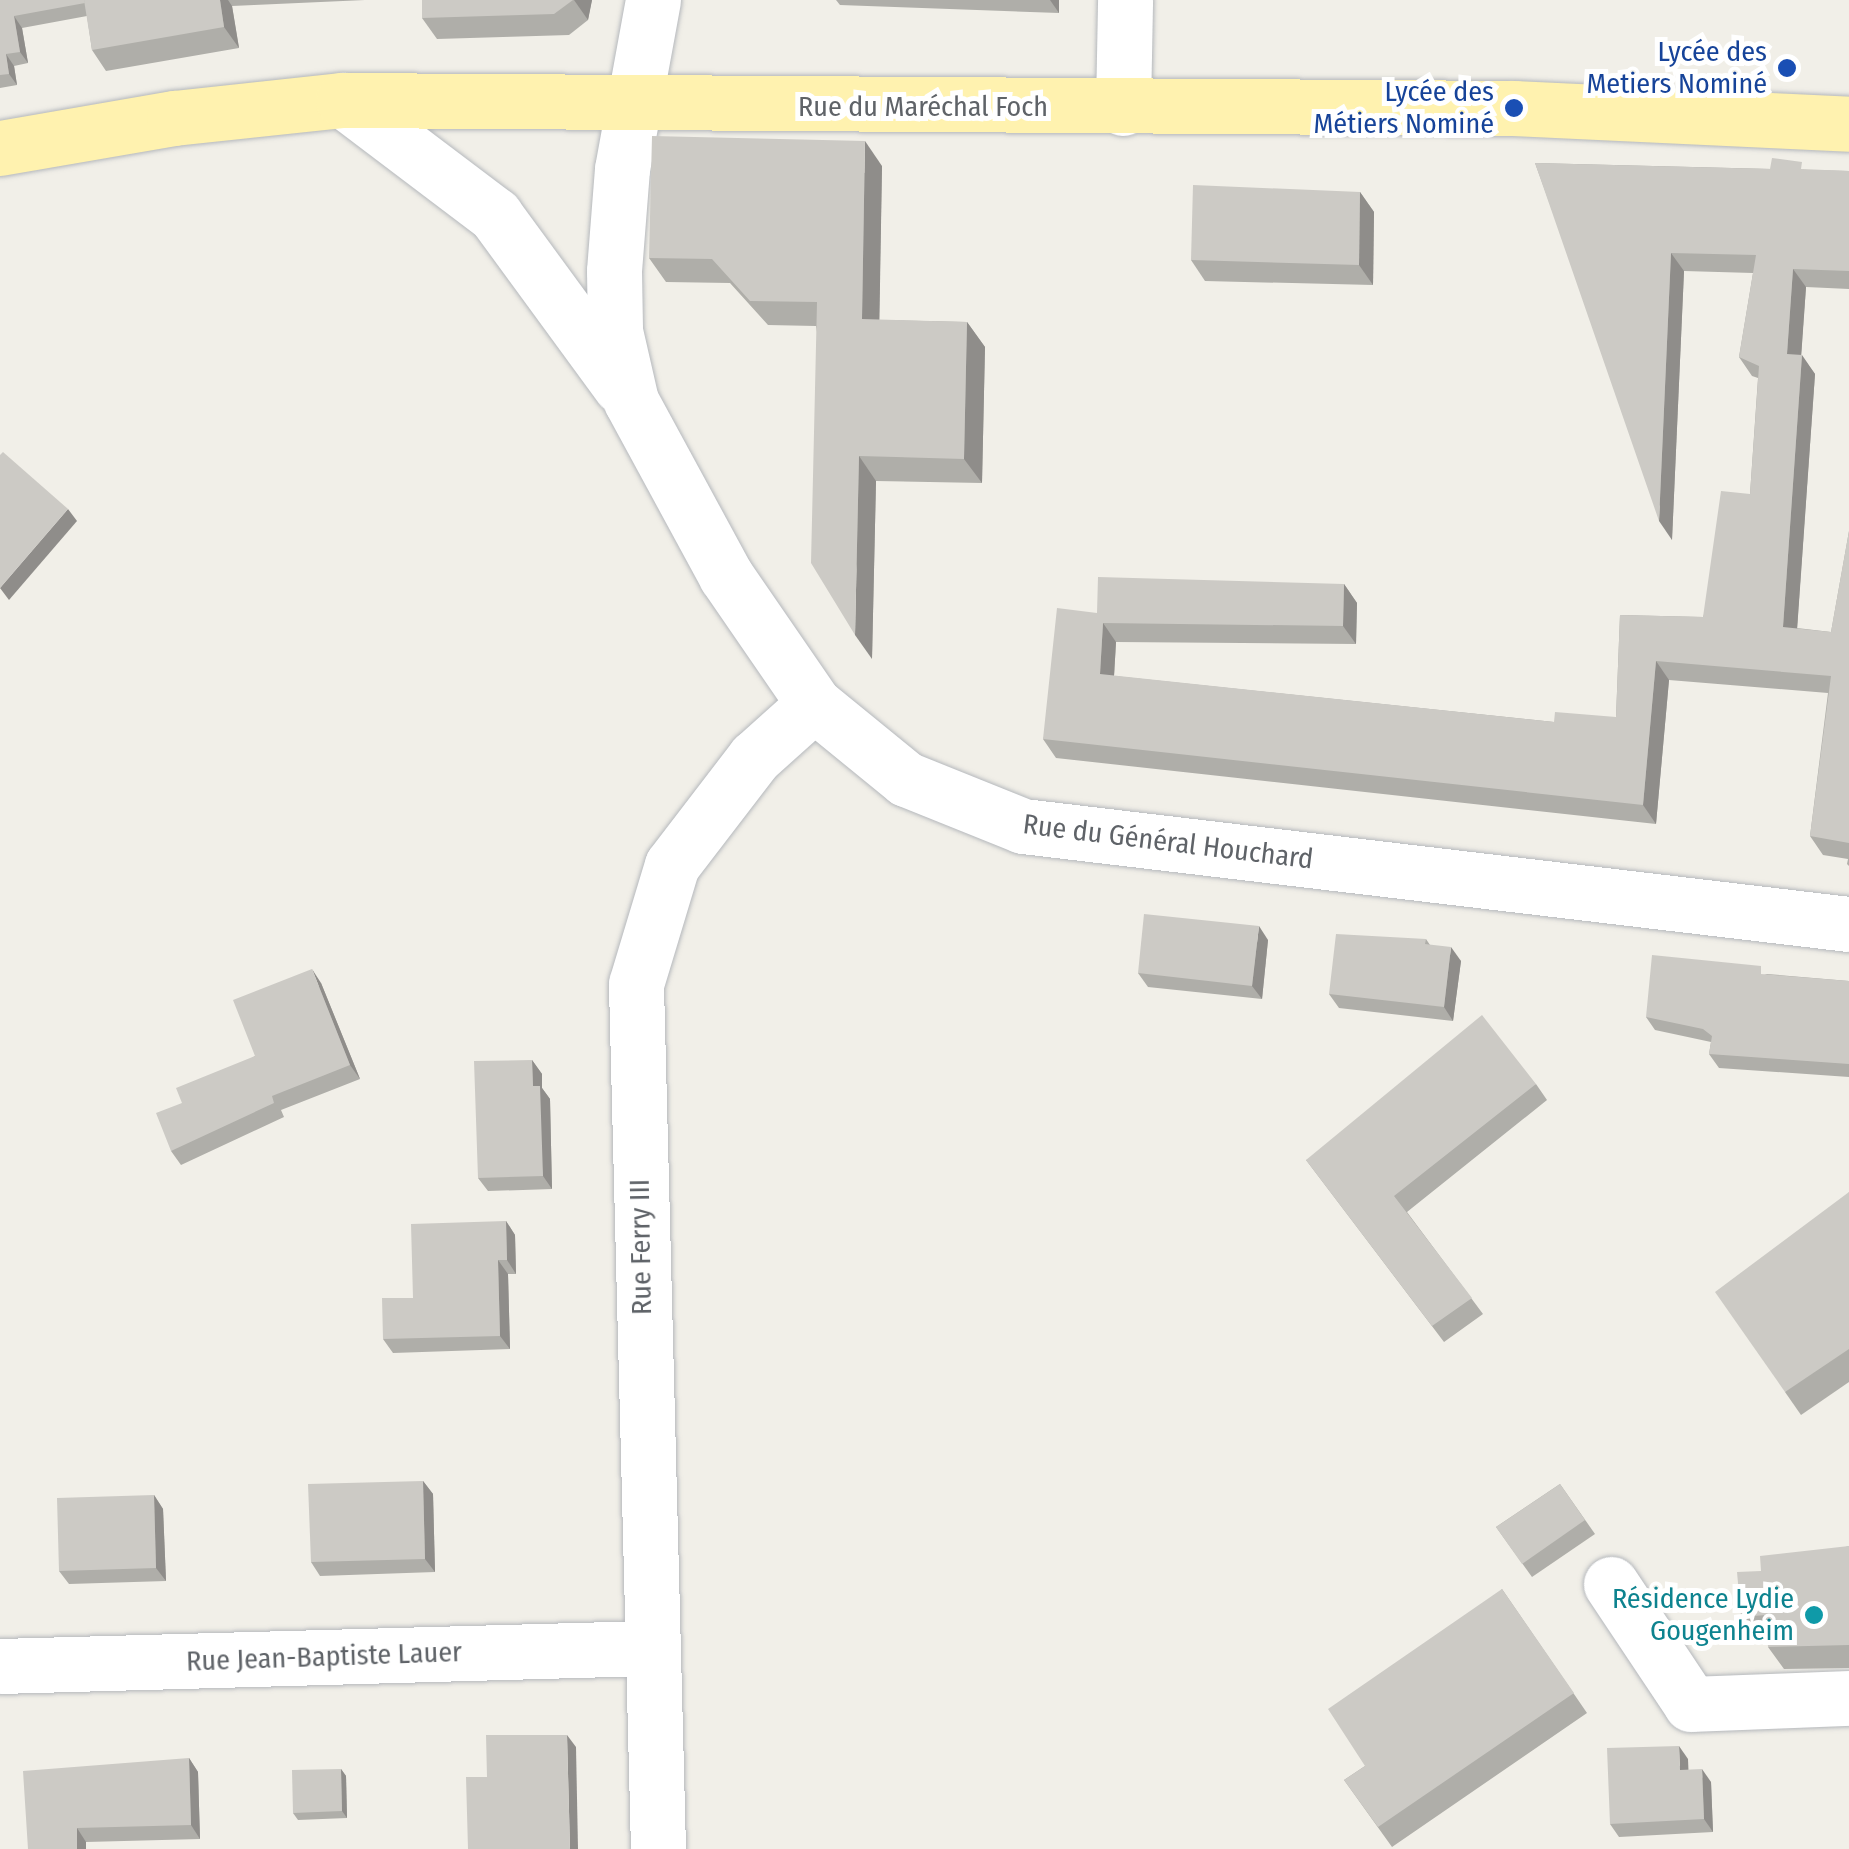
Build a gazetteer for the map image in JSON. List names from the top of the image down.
{
  "streets": {
    "main road": ["Rue du Maréchal Foch"],
    "street": ["Rue du Général Houchard", "Rue Ferry III", "Rue Jean-Baptiste Lauer"]
  },
  "crossings": [
    ["Rue du Maréchal Foch", "Rue du Général Houchard"],
    ["Rue du Général Houchard", "Rue Ferry III"],
    ["Rue Ferry III", "Rue Jean-Baptiste Lauer"]
  ],
  "places": ["Lycée des Metiers Nominé", "Lycée des Métiers Nominé", "Résidence Lydie Gougenheim"]
}
